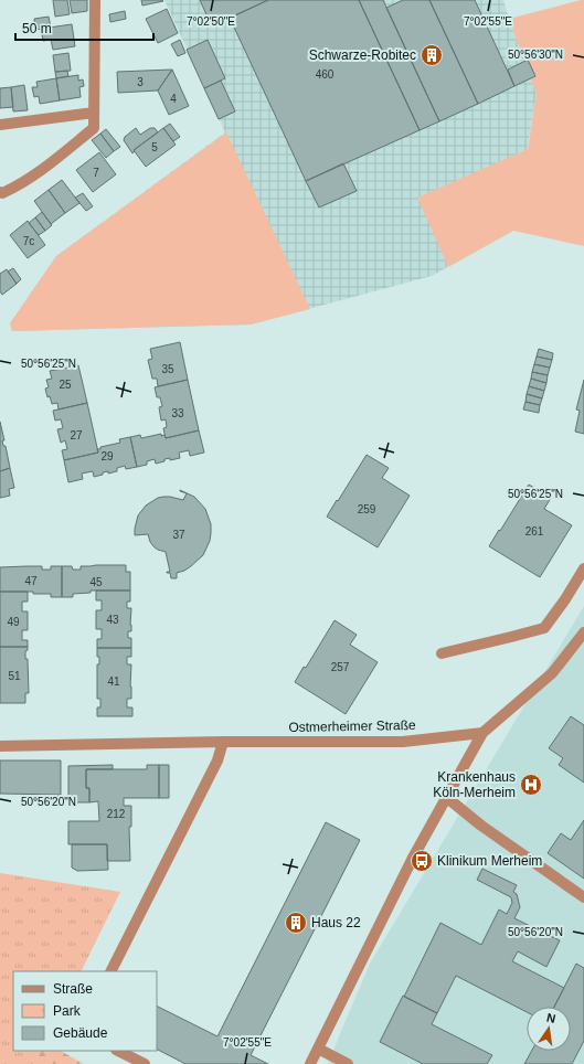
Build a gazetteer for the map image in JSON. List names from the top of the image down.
{
  "streets": {
    "street": ["Ostmerheimer Straße"]
  },
  "places": {
    "building": ["Schwarze-Robitec", "Haus 22"],
    "hospital": ["Krankenhaus Köln-Merheim"],
    "bus stop": ["Klinikum Merheim"]
  },
  "house_numbers": [
    "460",
    "3",
    "4",
    "5",
    "7",
    "7c",
    "35",
    "25",
    "33",
    "27",
    "29",
    "259",
    "261",
    "37",
    "47",
    "45",
    "43",
    "49",
    "257",
    "51",
    "41",
    "212"
  ],
  "legend": ["Straße", "Park", "Gebäude"],
  "scale_bar": "50 m",
  "north": "top",
  "coordinates": [
    "7°02'50\"E",
    "7°02'55\"E",
    "50°56'30\"N",
    "50°56'25\"N",
    "50°56'20\"N"
  ]
}
